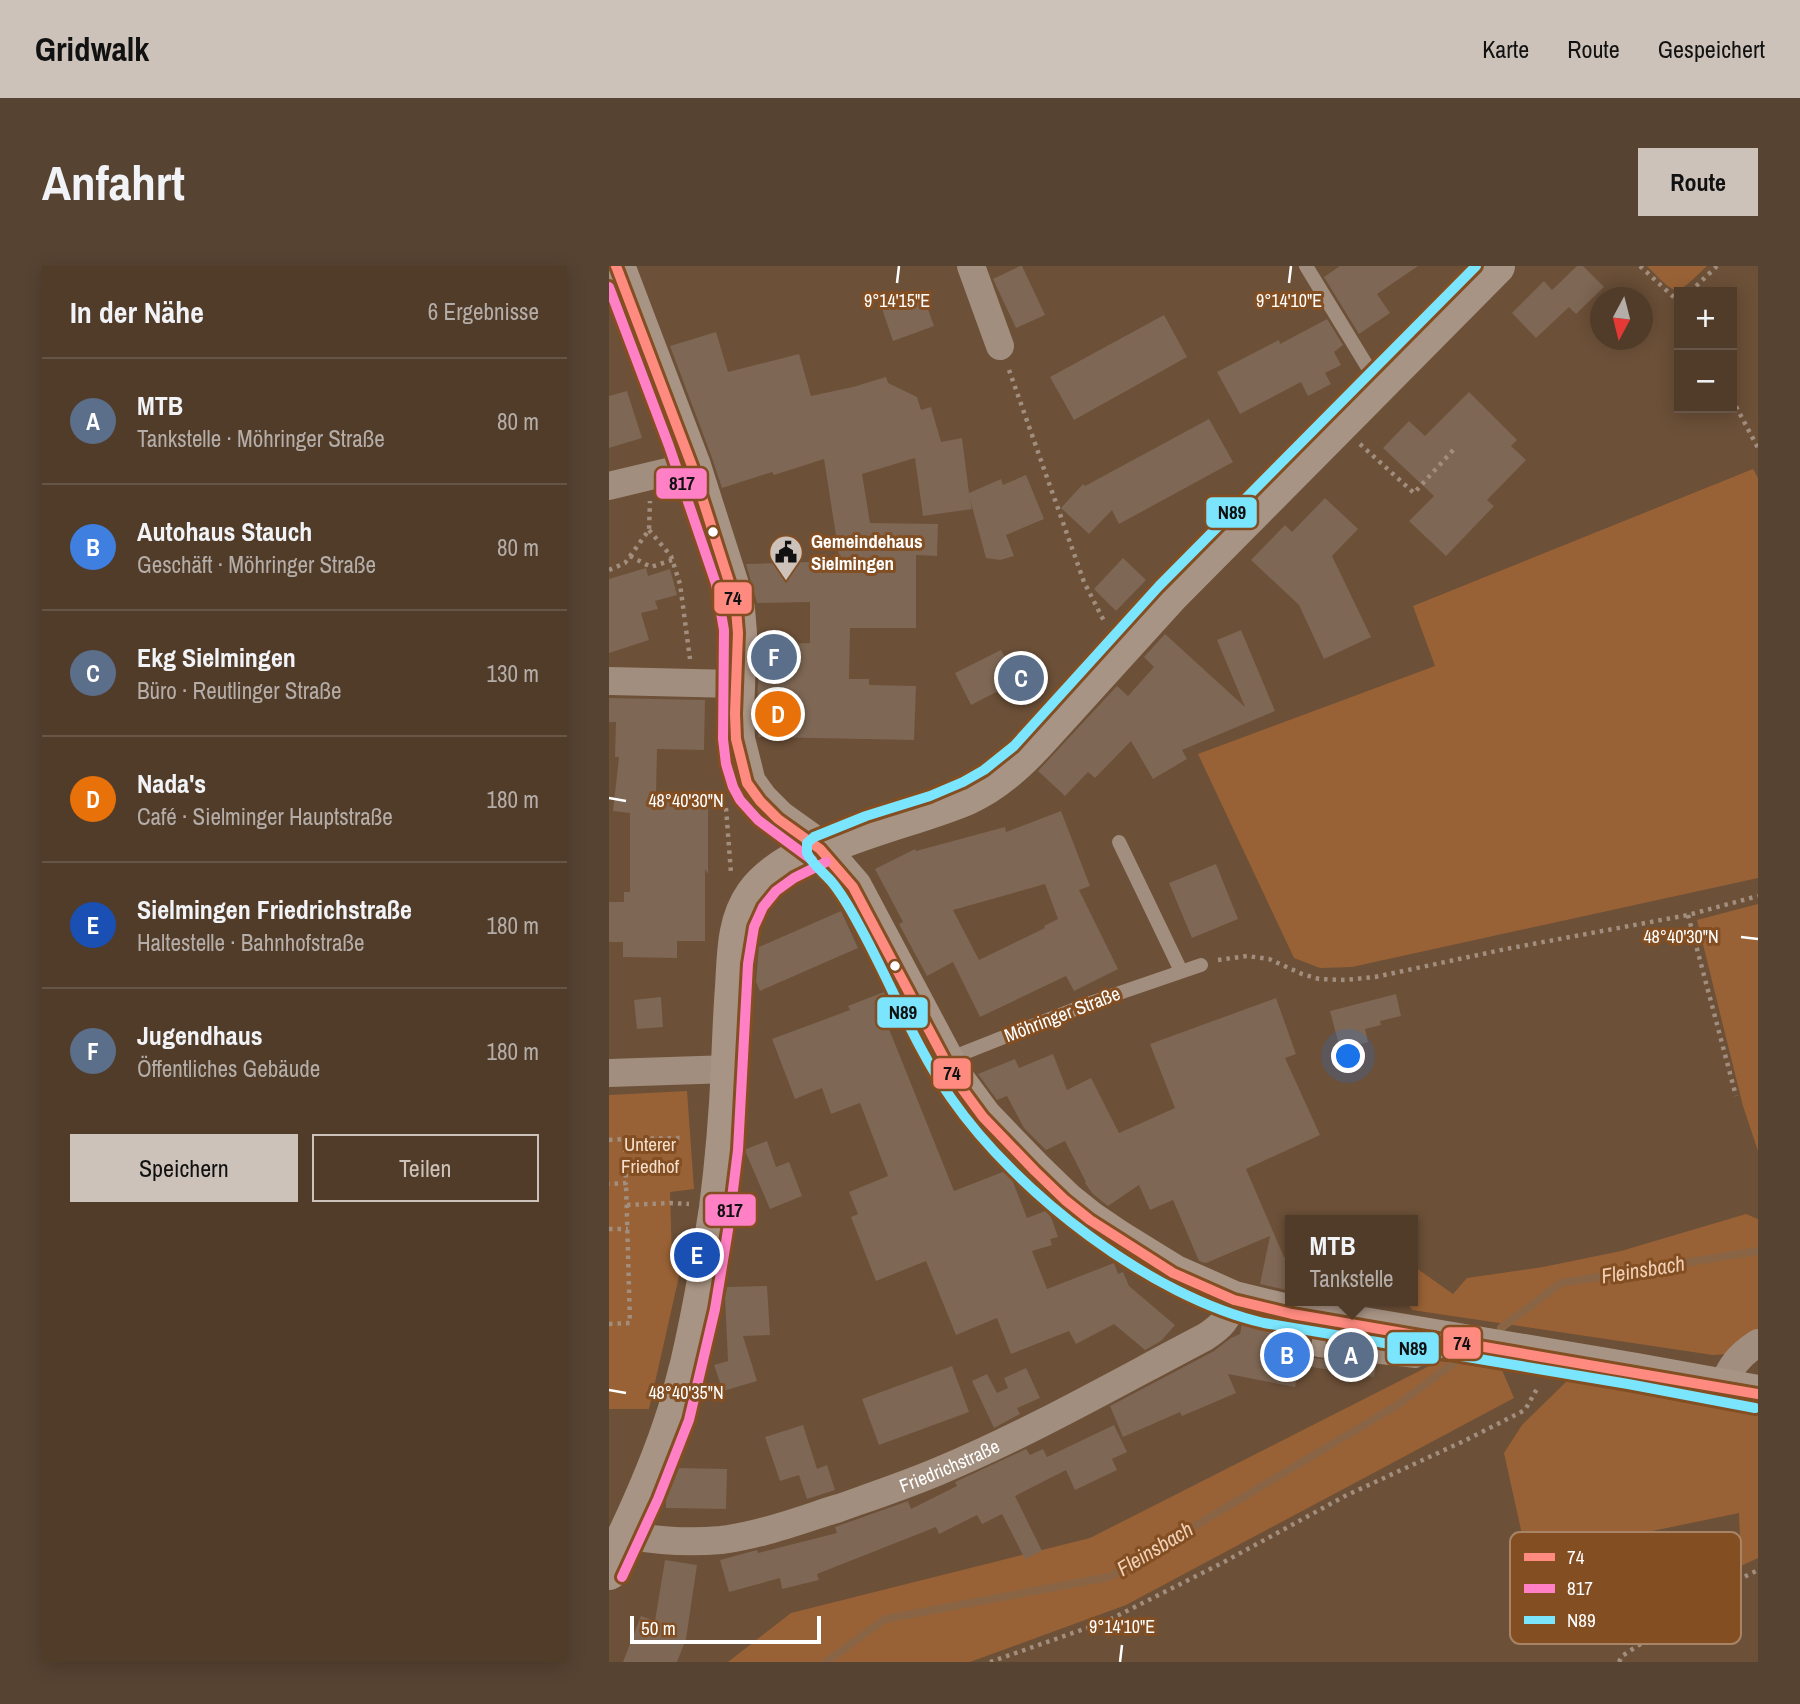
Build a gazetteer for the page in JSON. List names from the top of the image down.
{
  "streets": {
    "street": ["Friedrichstraße"],
    "lane": ["Möhringer Straße"]
  },
  "water": ["Fleinsbach"],
  "parks": ["Unterer Friedhof"],
  "places": {
    "public building": ["Gemeindehaus Sielmingen"]
  },
  "lines": ["transit line 74", "transit line N89", "transit line 817"],
  "legend": ["74", "817", "N89"],
  "scale_bar": "50 m",
  "north": "bottom",
  "page": {
    "header": "Gridwalk",
    "nav": ["Karte", "Route", "Gespeichert"],
    "buttons": [
      "Route",
      ["Speichern", "Teilen"]
    ],
    "title": "Anfahrt",
    "heading": ["In der Nähe", "6 Ergebnisse"],
    "map_buttons": ["+", "−"],
    "list": [
      {
        "mark": "A",
        "name": "MTB",
        "note": "Tankstelle · Möhringer Straße",
        "value": "80 m"
      },
      {
        "mark": "B",
        "name": "Autohaus Stauch",
        "note": "Geschäft · Möhringer Straße",
        "value": "80 m"
      },
      {
        "mark": "C",
        "name": "Ekg Sielmingen",
        "note": "Büro · Reutlinger Straße",
        "value": "130 m"
      },
      {
        "mark": "D",
        "name": "Nada's",
        "note": "Café · Sielminger Hauptstraße",
        "value": "180 m"
      },
      {
        "mark": "E",
        "name": "Sielmingen Friedrichstraße",
        "note": "Haltestelle · Bahnhofstraße",
        "value": "180 m"
      },
      {
        "mark": "F",
        "name": "Jugendhaus",
        "note": "Öffentliches Gebäude",
        "value": "180 m"
      }
    ],
    "pins": [
      "F",
      "C",
      "D",
      "E",
      "A",
      "B"
    ],
    "popup": ["MTB", "Tankstelle"],
    "scale": "50 m"
  },
  "coordinates": [
    "9°14'15\"E",
    "9°14'10\"E",
    "48°40'30\"N",
    "48°40'35\"N"
  ]
}
